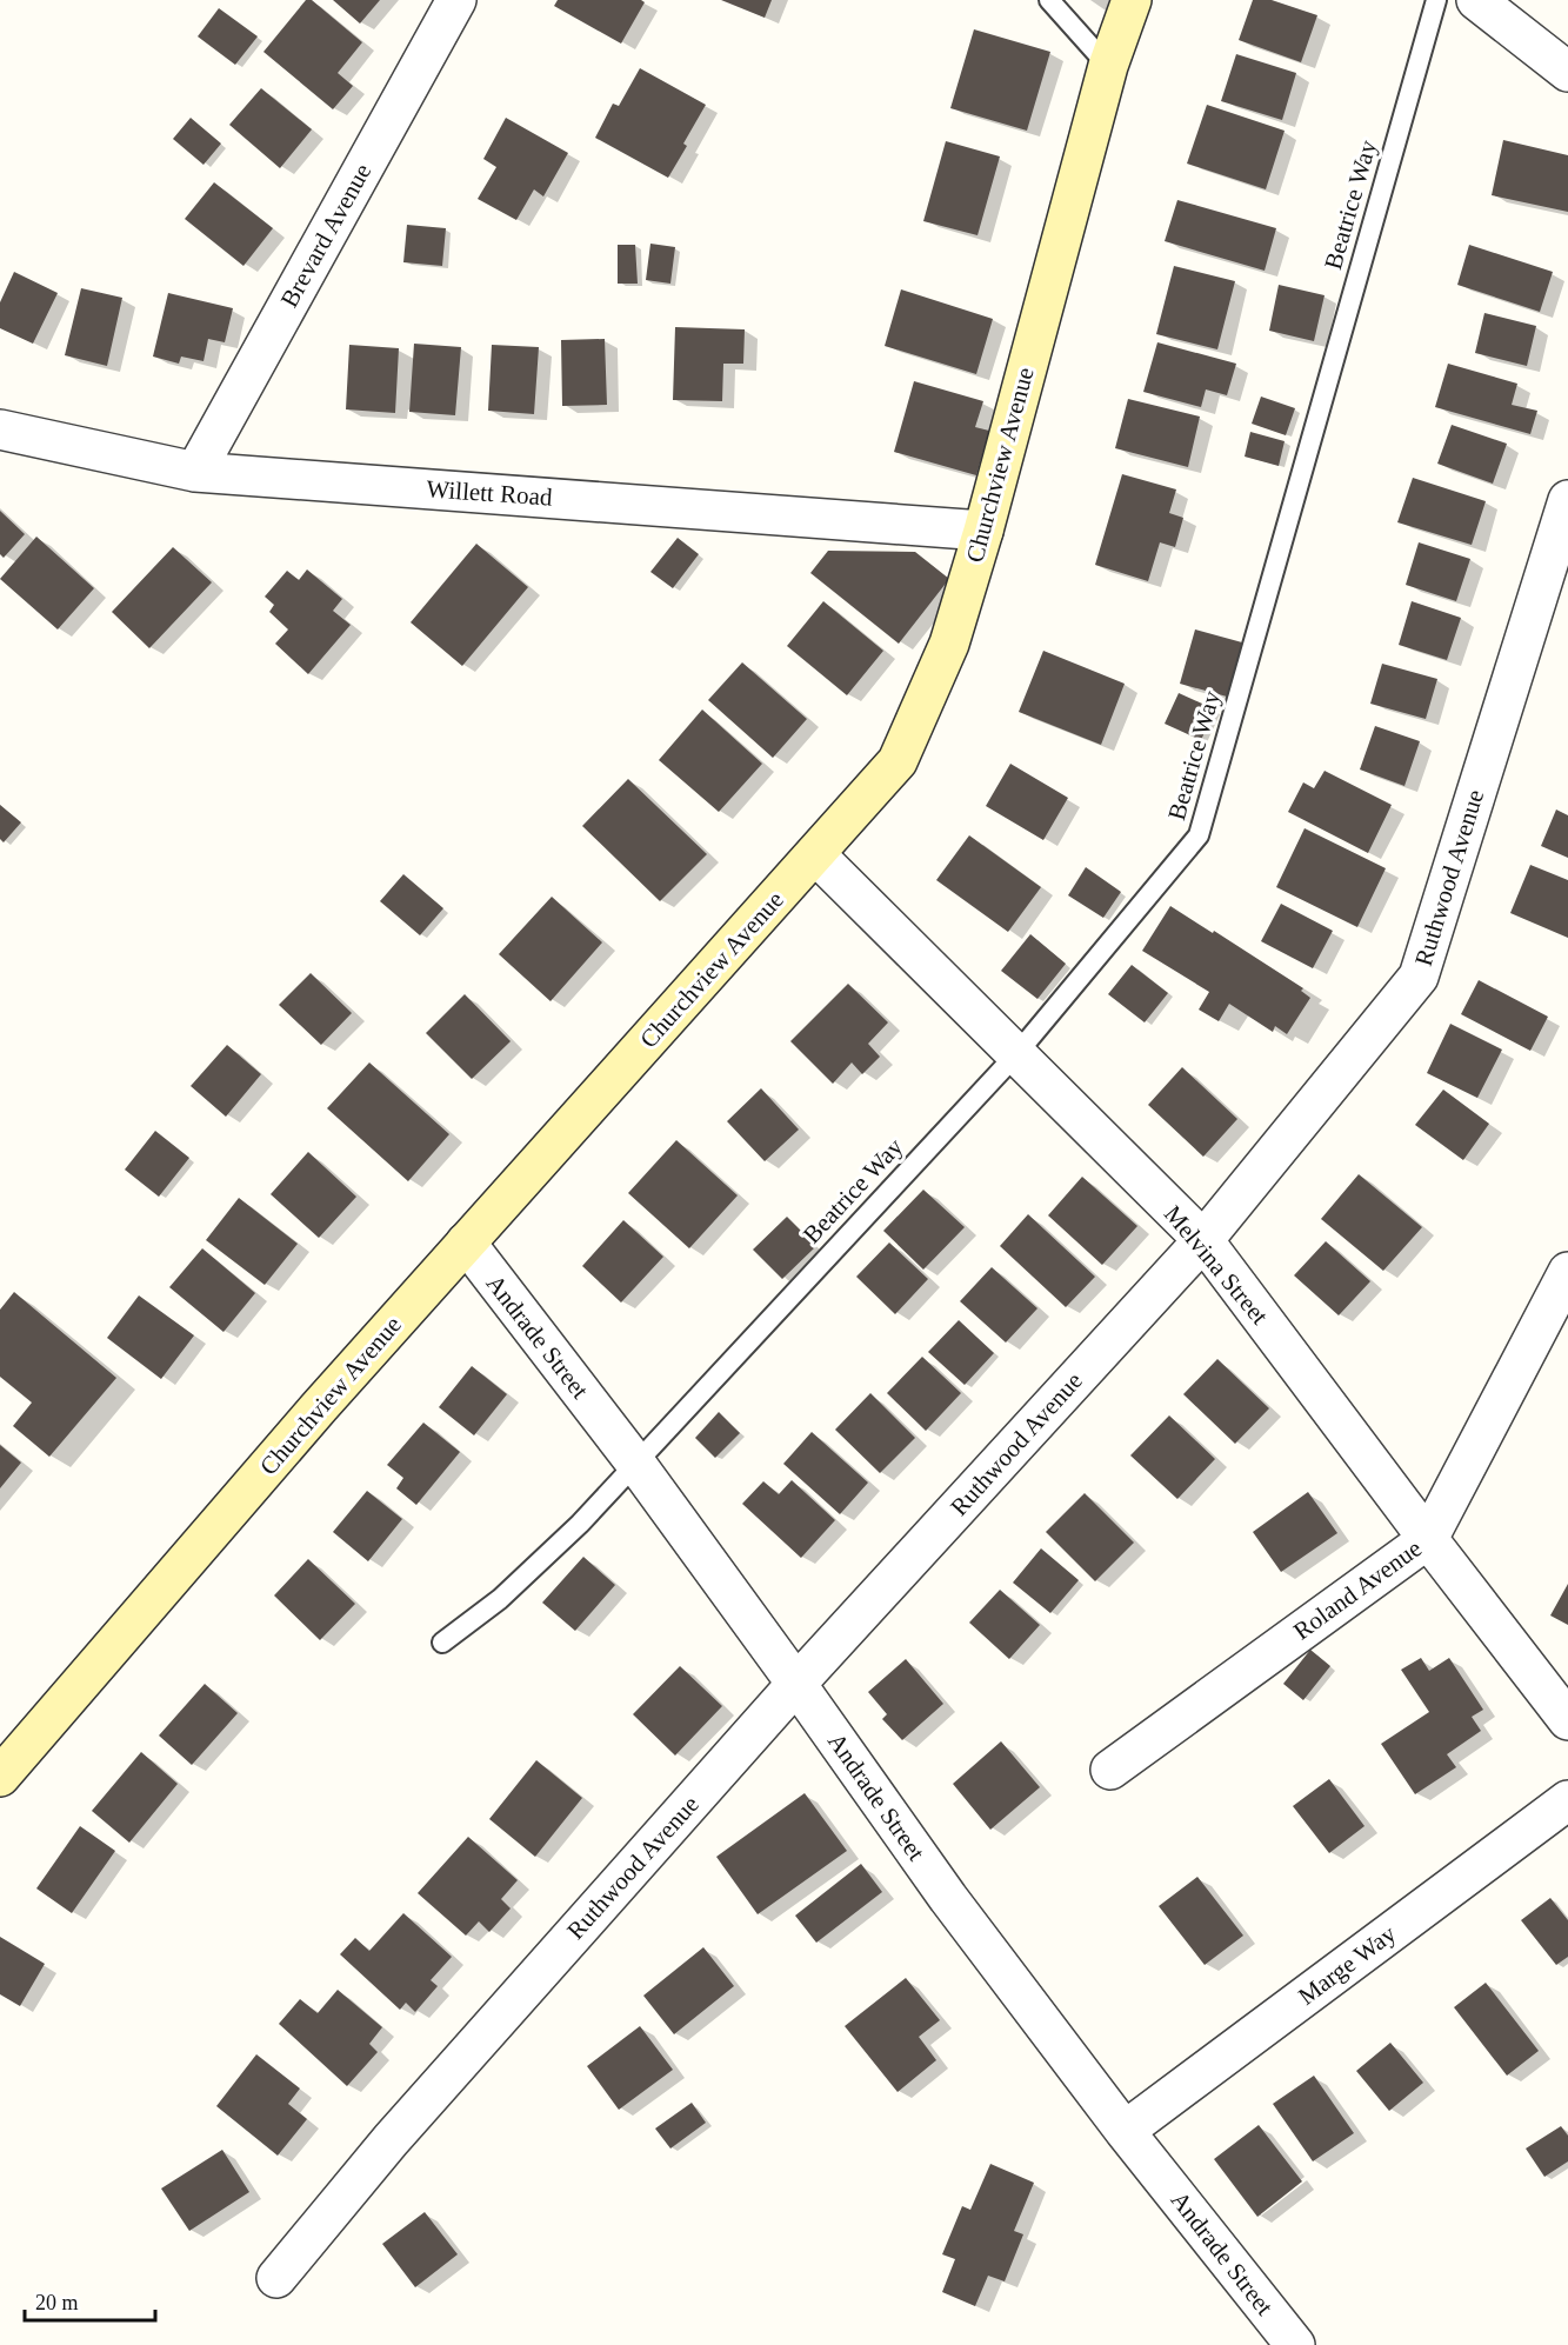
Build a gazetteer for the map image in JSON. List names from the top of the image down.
{
  "streets": {
    "street": [
      "Brevard Avenue",
      "Churchview Avenue",
      "Willett Road",
      "Ruthwood Avenue",
      "Melvina Street",
      "Andrade Street",
      "Roland Avenue",
      "Marge Way"
    ],
    "lane": ["Beatrice Way"]
  },
  "crossings": [
    ["Beatrice Way", "Melvina Street"],
    ["Beatrice Way", "Andrade Street"],
    ["Brevard Avenue", "Willett Road"],
    ["Churchview Avenue", "Willett Road"],
    ["Churchview Avenue", "Melvina Street"],
    ["Churchview Avenue", "Andrade Street"],
    ["Ruthwood Avenue", "Melvina Street"],
    ["Ruthwood Avenue", "Andrade Street"],
    ["Melvina Street", "Roland Avenue"],
    ["Andrade Street", "Marge Way"]
  ],
  "scale_bar": "20 m"
}
